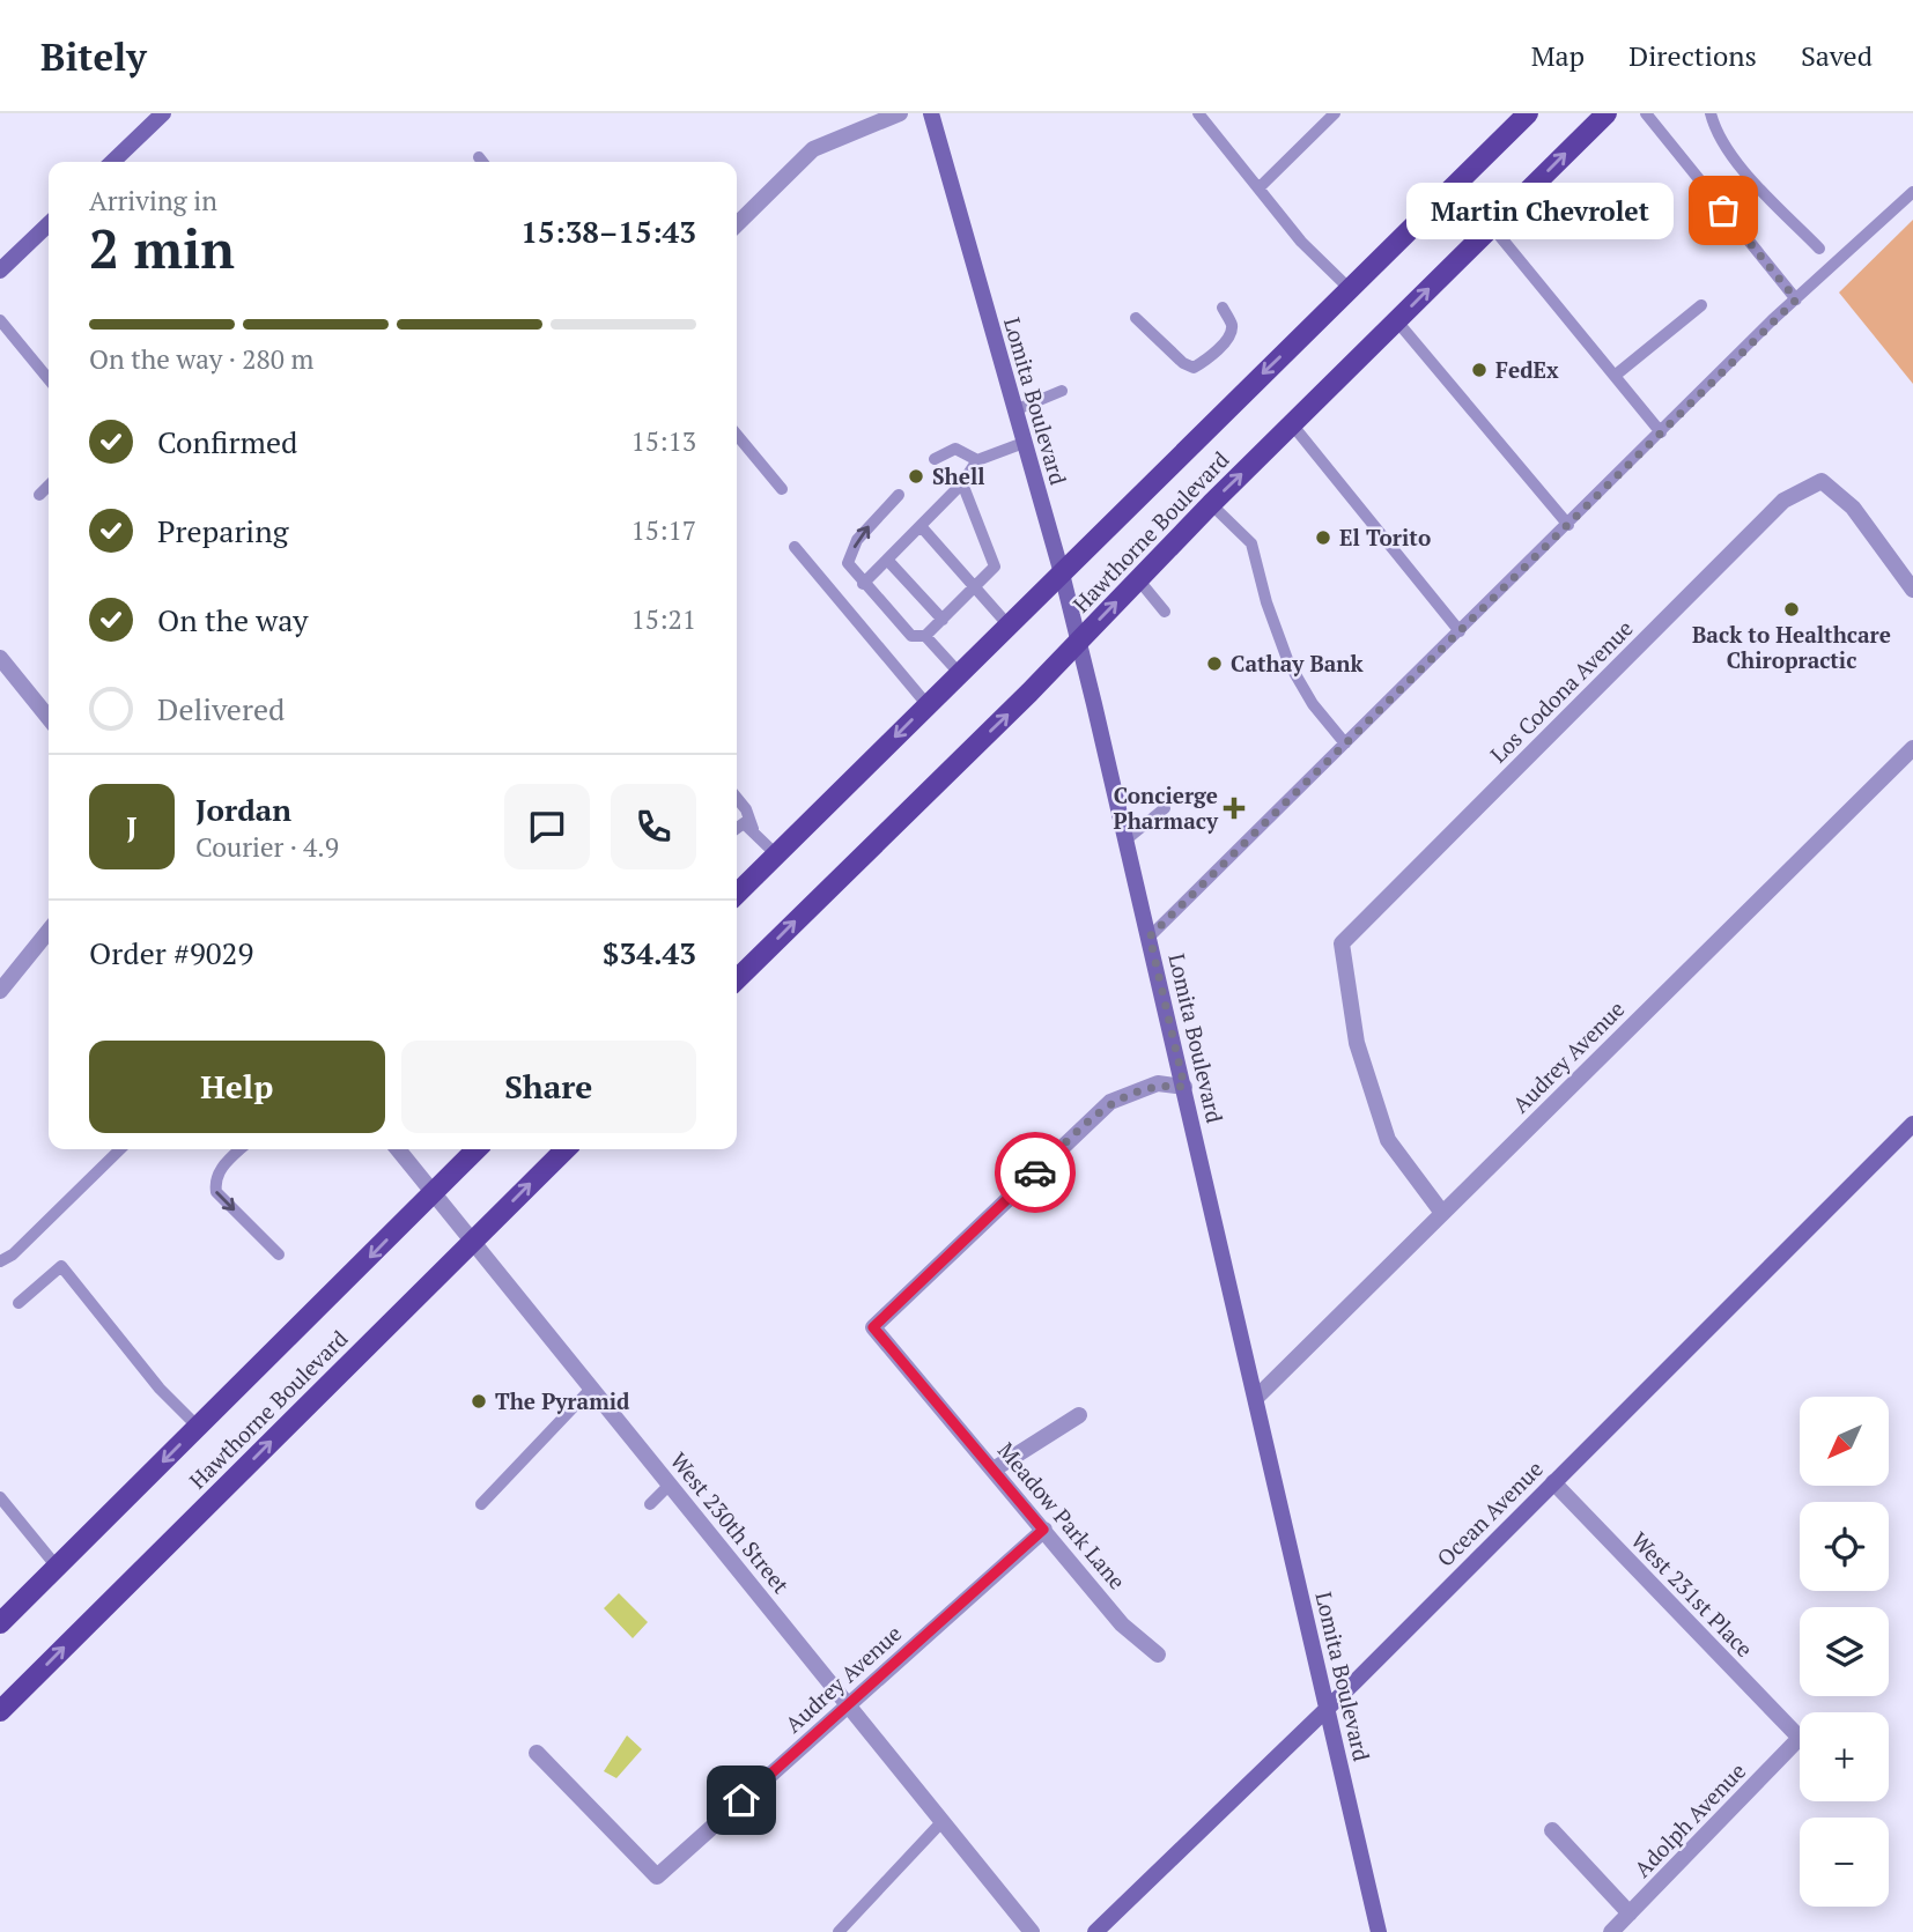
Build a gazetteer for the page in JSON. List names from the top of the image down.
{
  "streets": {
    "main road": ["Lomita Boulevard", "Hawthorne Boulevard", "Ocean Avenue"],
    "street": [
      "Los Codona Avenue",
      "Audrey Avenue",
      "Meadow Park Lane",
      "West 230th Street",
      "West 231st Place",
      "Adolph Avenue"
    ]
  },
  "crossings": [
    ["Lomita Boulevard", "Hawthorne Boulevard"],
    ["Lomita Boulevard", "Audrey Avenue"],
    ["Lomita Boulevard", "Ocean Avenue"],
    ["Lomita Boulevard", "Meadow Park Lane"],
    ["Hawthorne Boulevard", "West 230th Street"],
    ["Los Codona Avenue", "Audrey Avenue"],
    ["Audrey Avenue", "Meadow Park Lane"],
    ["Audrey Avenue", "West 230th Street"],
    ["Ocean Avenue", "West 231st Place"],
    ["West 231st Place", "Adolph Avenue"]
  ],
  "places": {
    "other": [
      "Martin Chevrolet",
      "FedEx",
      "Shell",
      "El Torito",
      "Back to Healthcare Chiropractic",
      "Cathay Bank",
      "The Pyramid"
    ],
    "health": ["Concierge Pharmacy"]
  },
  "north": "bottom left",
  "page": {
    "header": "Bitely",
    "nav": ["Map", "Directions", "Saved"],
    "heading": ["2 min", "Arriving in", "15:38–15:43"],
    "panel": [
      "Jordan",
      "Courier · 4.9",
      "Order #9029",
      "$34.43"
    ],
    "bubble": "Martin Chevrolet",
    "bar": "On the way · 280 m",
    "list": [
      ["Confirmed", "15:13"],
      ["Preparing", "15:17"],
      ["On the way", "15:21"],
      "Delivered"
    ],
    "round": "J",
    "buttons": ["Help", "Share"],
    "map_buttons": ["+", "−"]
  }
}
